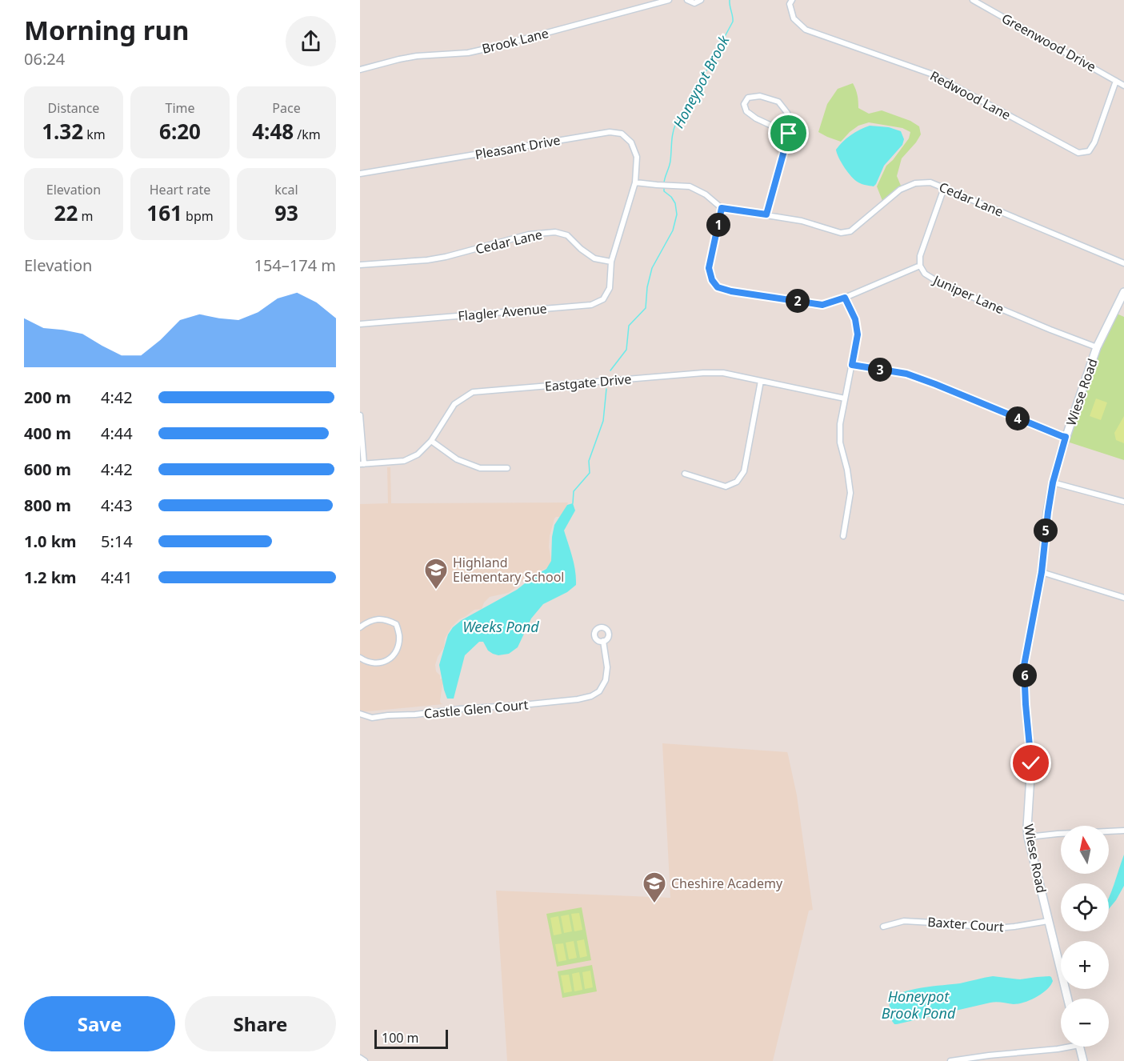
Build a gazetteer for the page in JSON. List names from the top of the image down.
{
  "streets": {
    "street": [
      "Brook Lane",
      "Greenwood Drive",
      "Redwood Lane",
      "Pleasant Drive",
      "Cedar Lane",
      "Juniper Lane",
      "Flagler Avenue",
      "Eastgate Drive",
      "Wiese Road",
      "Castle Glen Court",
      "Baxter Court"
    ]
  },
  "crossings": [
    ["Greenwood Drive", "Redwood Lane"],
    ["Cedar Lane", "Juniper Lane"],
    ["Cedar Lane", "Flagler Avenue"],
    ["Juniper Lane", "Wiese Road"],
    ["Wiese Road", "Baxter Court"]
  ],
  "water": ["Honeypot Brook", "Weeks Pond", "Honeypot Brook Pond"],
  "places": {
    "school or university": ["Highland Elementary School", "Cheshire Academy"]
  },
  "scale_bar": "100 m",
  "north": "top",
  "page": {
    "heading": ["Morning run", "06:24"],
    "stats": [
      ["Distance", "1.32 km"],
      ["Time", "6:20"],
      ["Pace", "4:48 /km"],
      ["Elevation", "22 m"],
      ["Heart rate", "161 bpm"],
      ["kcal", "93"]
    ],
    "pins": [
      "1",
      "2",
      "3",
      "4",
      "5",
      "6"
    ],
    "chart": ["Elevation", "154–174 m"],
    "list": [
      {
        "name": "200 m",
        "note": "4:42"
      },
      {
        "name": "400 m",
        "note": "4:44"
      },
      {
        "name": "600 m",
        "note": "4:42"
      },
      {
        "name": "800 m",
        "note": "4:43"
      },
      {
        "name": "1.0 km",
        "note": "5:14"
      },
      {
        "name": "1.2 km",
        "note": "4:41"
      }
    ],
    "map_buttons": ["+", "−"],
    "buttons": ["Save", "Share"],
    "scale": "100 m"
  }
}
